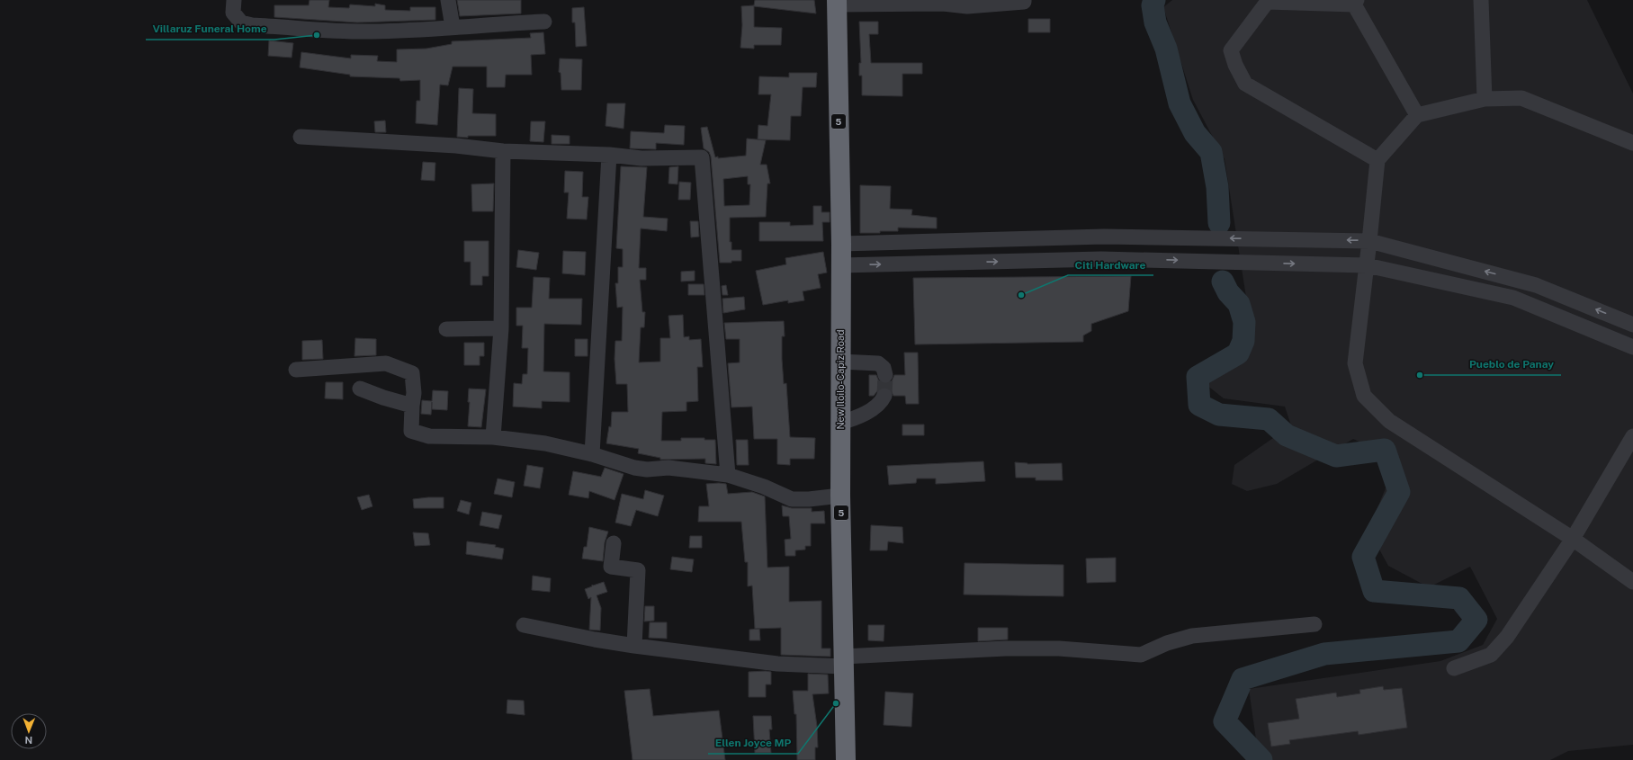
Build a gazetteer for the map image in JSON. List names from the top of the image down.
{
  "streets": {
    "highway": ["5", "New Iloilo-Capiz Road"]
  },
  "places": [
    "Villaruz Funeral Home",
    "Citi Hardware",
    "Pueblo de Panay",
    "Ellen Joyce MP"
  ],
  "north": "bottom"
}
